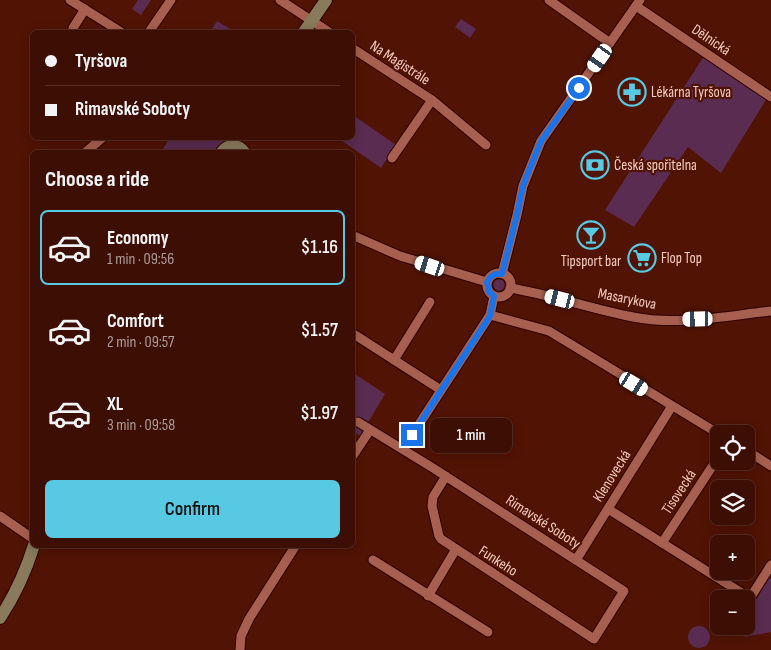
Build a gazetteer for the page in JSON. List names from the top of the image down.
{
  "streets": {
    "street": [
      "Dělnická",
      "Na Magistrále",
      "Masarykova",
      "Klenovecká",
      "Tisovecká",
      "Rimavské Soboty",
      "Funkeho"
    ]
  },
  "crossings": [
    ["Klenovecká", "Rimavské Soboty"],
    ["Rimavské Soboty", "Funkeho"]
  ],
  "places": {
    "pharmacy": ["Lékárna Tyršova"],
    "bank": ["Česká spořitelna"],
    "bar": ["Tipsport bar"],
    "supermarket": ["Flop Top"]
  },
  "page": {
    "banner": ["Tyršova", "Rimavské Soboty"],
    "heading": "Choose a ride",
    "list": [
      {
        "name": "Economy",
        "note": "1 min · 09:56",
        "value": "$1.16"
      },
      {
        "name": "Comfort",
        "note": "2 min · 09:57",
        "value": "$1.57"
      },
      {
        "name": "XL",
        "note": "3 min · 09:58",
        "value": "$1.97"
      }
    ],
    "bubble": "1 min",
    "map_buttons": ["+", "−"],
    "buttons": "Confirm"
  }
}
